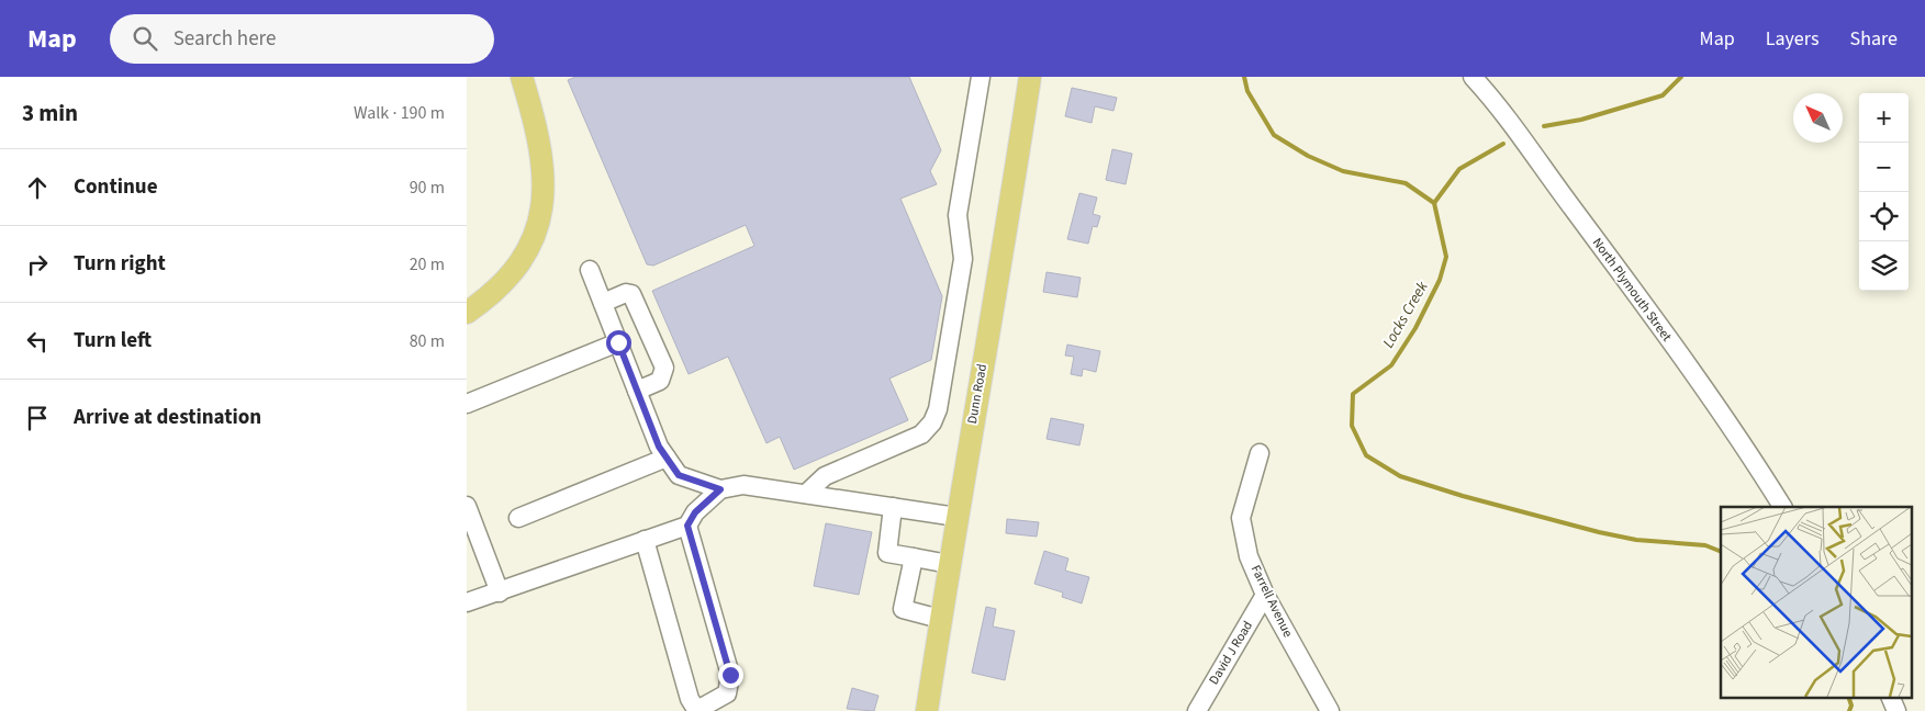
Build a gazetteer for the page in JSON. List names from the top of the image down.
{
  "streets": {
    "main road": ["Dunn Road"],
    "street": ["North Plymouth Street", "Farrell Avenue", "David J Road"]
  },
  "crossings": [
    ["Farrell Avenue", "David J Road"]
  ],
  "water": ["Locks Creek"],
  "north": "top left",
  "page": {
    "header": "Map",
    "search": "Search here",
    "nav": ["Map", "Layers", "Share"],
    "heading": ["3 min", "Walk · 190 m"],
    "map_buttons": ["+", "−"],
    "list": [
      ["Continue", "90 m"],
      ["Turn right", "20 m"],
      ["Turn left", "80 m"],
      "Arrive at destination"
    ]
  }
}
